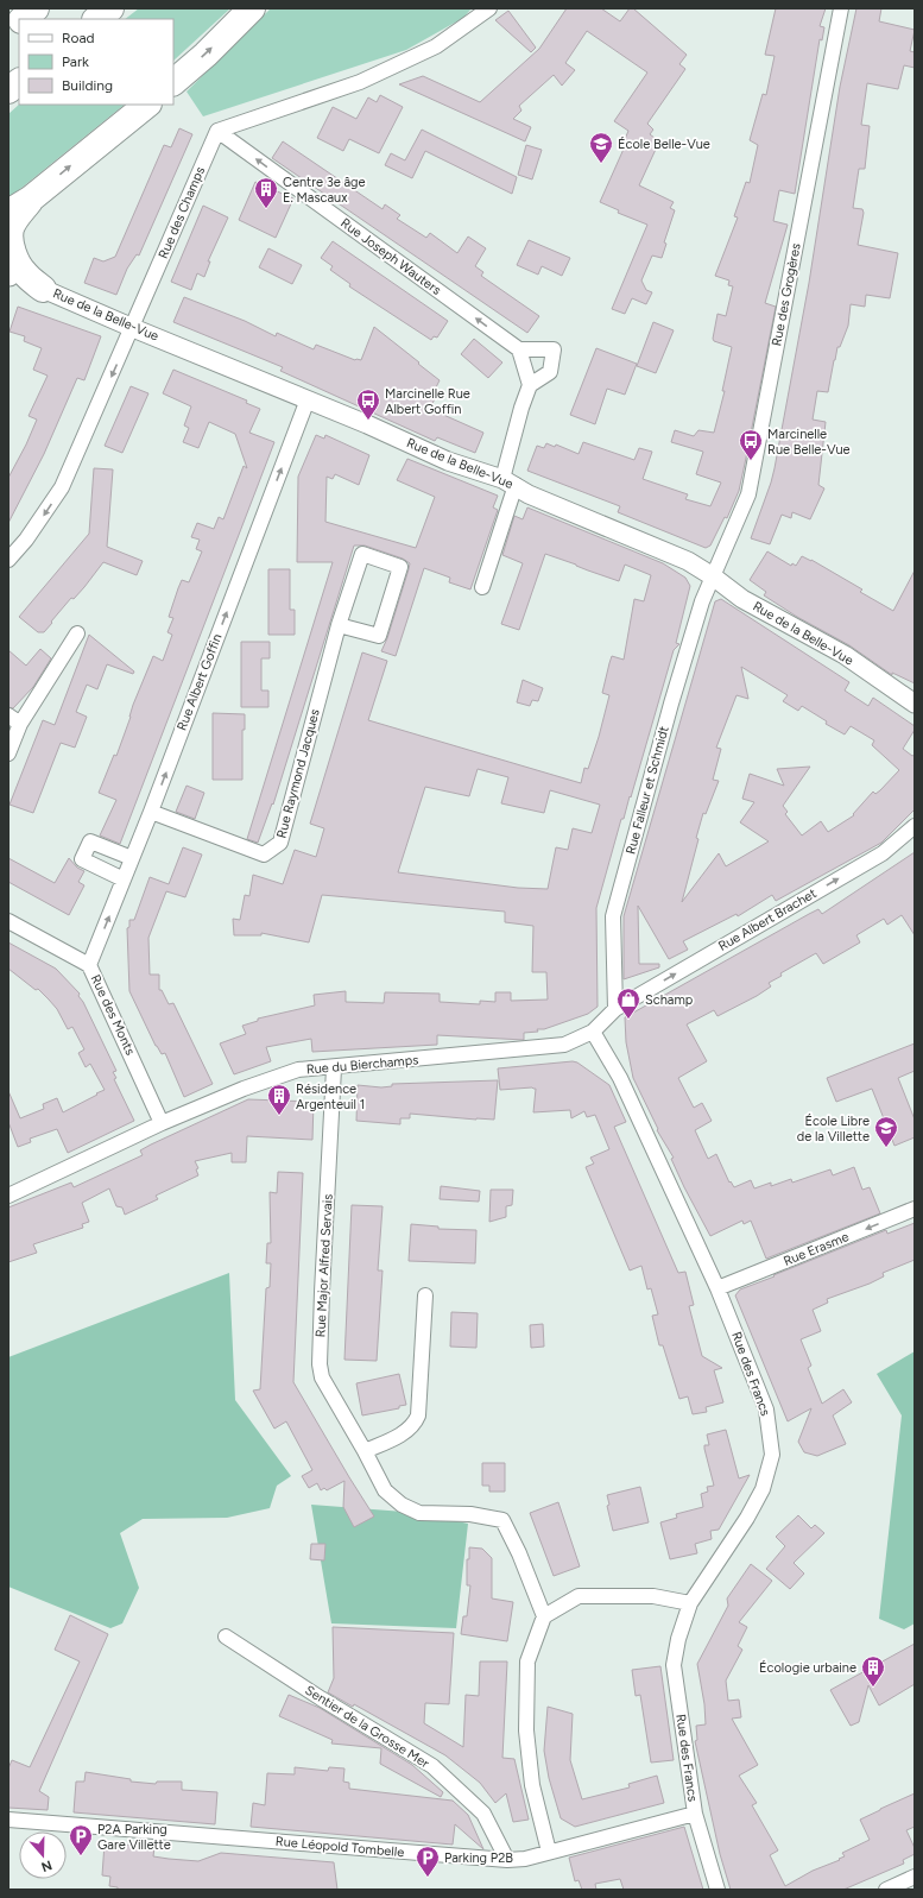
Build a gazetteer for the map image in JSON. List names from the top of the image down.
{
  "streets": {
    "main road": ["Rue de la Belle-Vue"],
    "street": [
      "Rue des Champs",
      "Rue Joseph Wauters",
      "Rue des Grogères",
      "Rue Albert Goffin",
      "Rue Raymond Jacques",
      "Rue Falleur et Schmidt",
      "Rue Albert Brachet",
      "Rue des Monts",
      "Rue du Bierchamps",
      "Rue Erasme",
      "Rue Major Alfred Servais",
      "Rue des Francs",
      "Sentier de la Grosse Mer",
      "Rue Léopold Tombelle"
    ]
  },
  "crossings": [
    ["Rue des Champs", "Rue Joseph Wauters"],
    ["Rue des Champs", "Rue de la Belle-Vue"],
    ["Rue des Grogères", "Rue de la Belle-Vue"],
    ["Rue des Grogères", "Rue Falleur et Schmidt"],
    ["Rue de la Belle-Vue", "Rue Albert Goffin"],
    ["Rue de la Belle-Vue", "Rue Falleur et Schmidt"],
    ["Rue Albert Goffin", "Rue Raymond Jacques"],
    ["Rue Albert Goffin", "Rue des Monts"],
    ["Rue Falleur et Schmidt", "Rue Albert Brachet"],
    ["Rue Falleur et Schmidt", "Rue du Bierchamps"],
    ["Rue Albert Brachet", "Rue du Bierchamps"],
    ["Rue des Monts", "Rue du Bierchamps"],
    ["Rue du Bierchamps", "Rue Major Alfred Servais"],
    ["Rue du Bierchamps", "Rue des Francs"],
    ["Rue Erasme", "Rue des Francs"],
    ["Rue des Francs", "Rue Léopold Tombelle"],
    ["Sentier de la Grosse Mer", "Rue Léopold Tombelle"]
  ],
  "one_way": [
    "Rue des Champs",
    "Rue Joseph Wauters",
    "Rue Albert Goffin",
    "Rue Albert Brachet",
    "Rue Erasme"
  ],
  "places": {
    "school or university": ["École Belle-Vue", "École Libre de la Villette"],
    "building": ["Centre 3e âge E. Mascaux", "Résidence Argenteuil 1", "Écologie urbaine"],
    "bus stop": ["Marcinelle Rue Albert Goffin", "Marcinelle Rue Belle-Vue"],
    "shop": ["Schamp"],
    "parking": ["P2A Parking Gare Villette", "Parking P2B"]
  },
  "legend": ["Road", "Park", "Building"],
  "north": "bottom"
}
